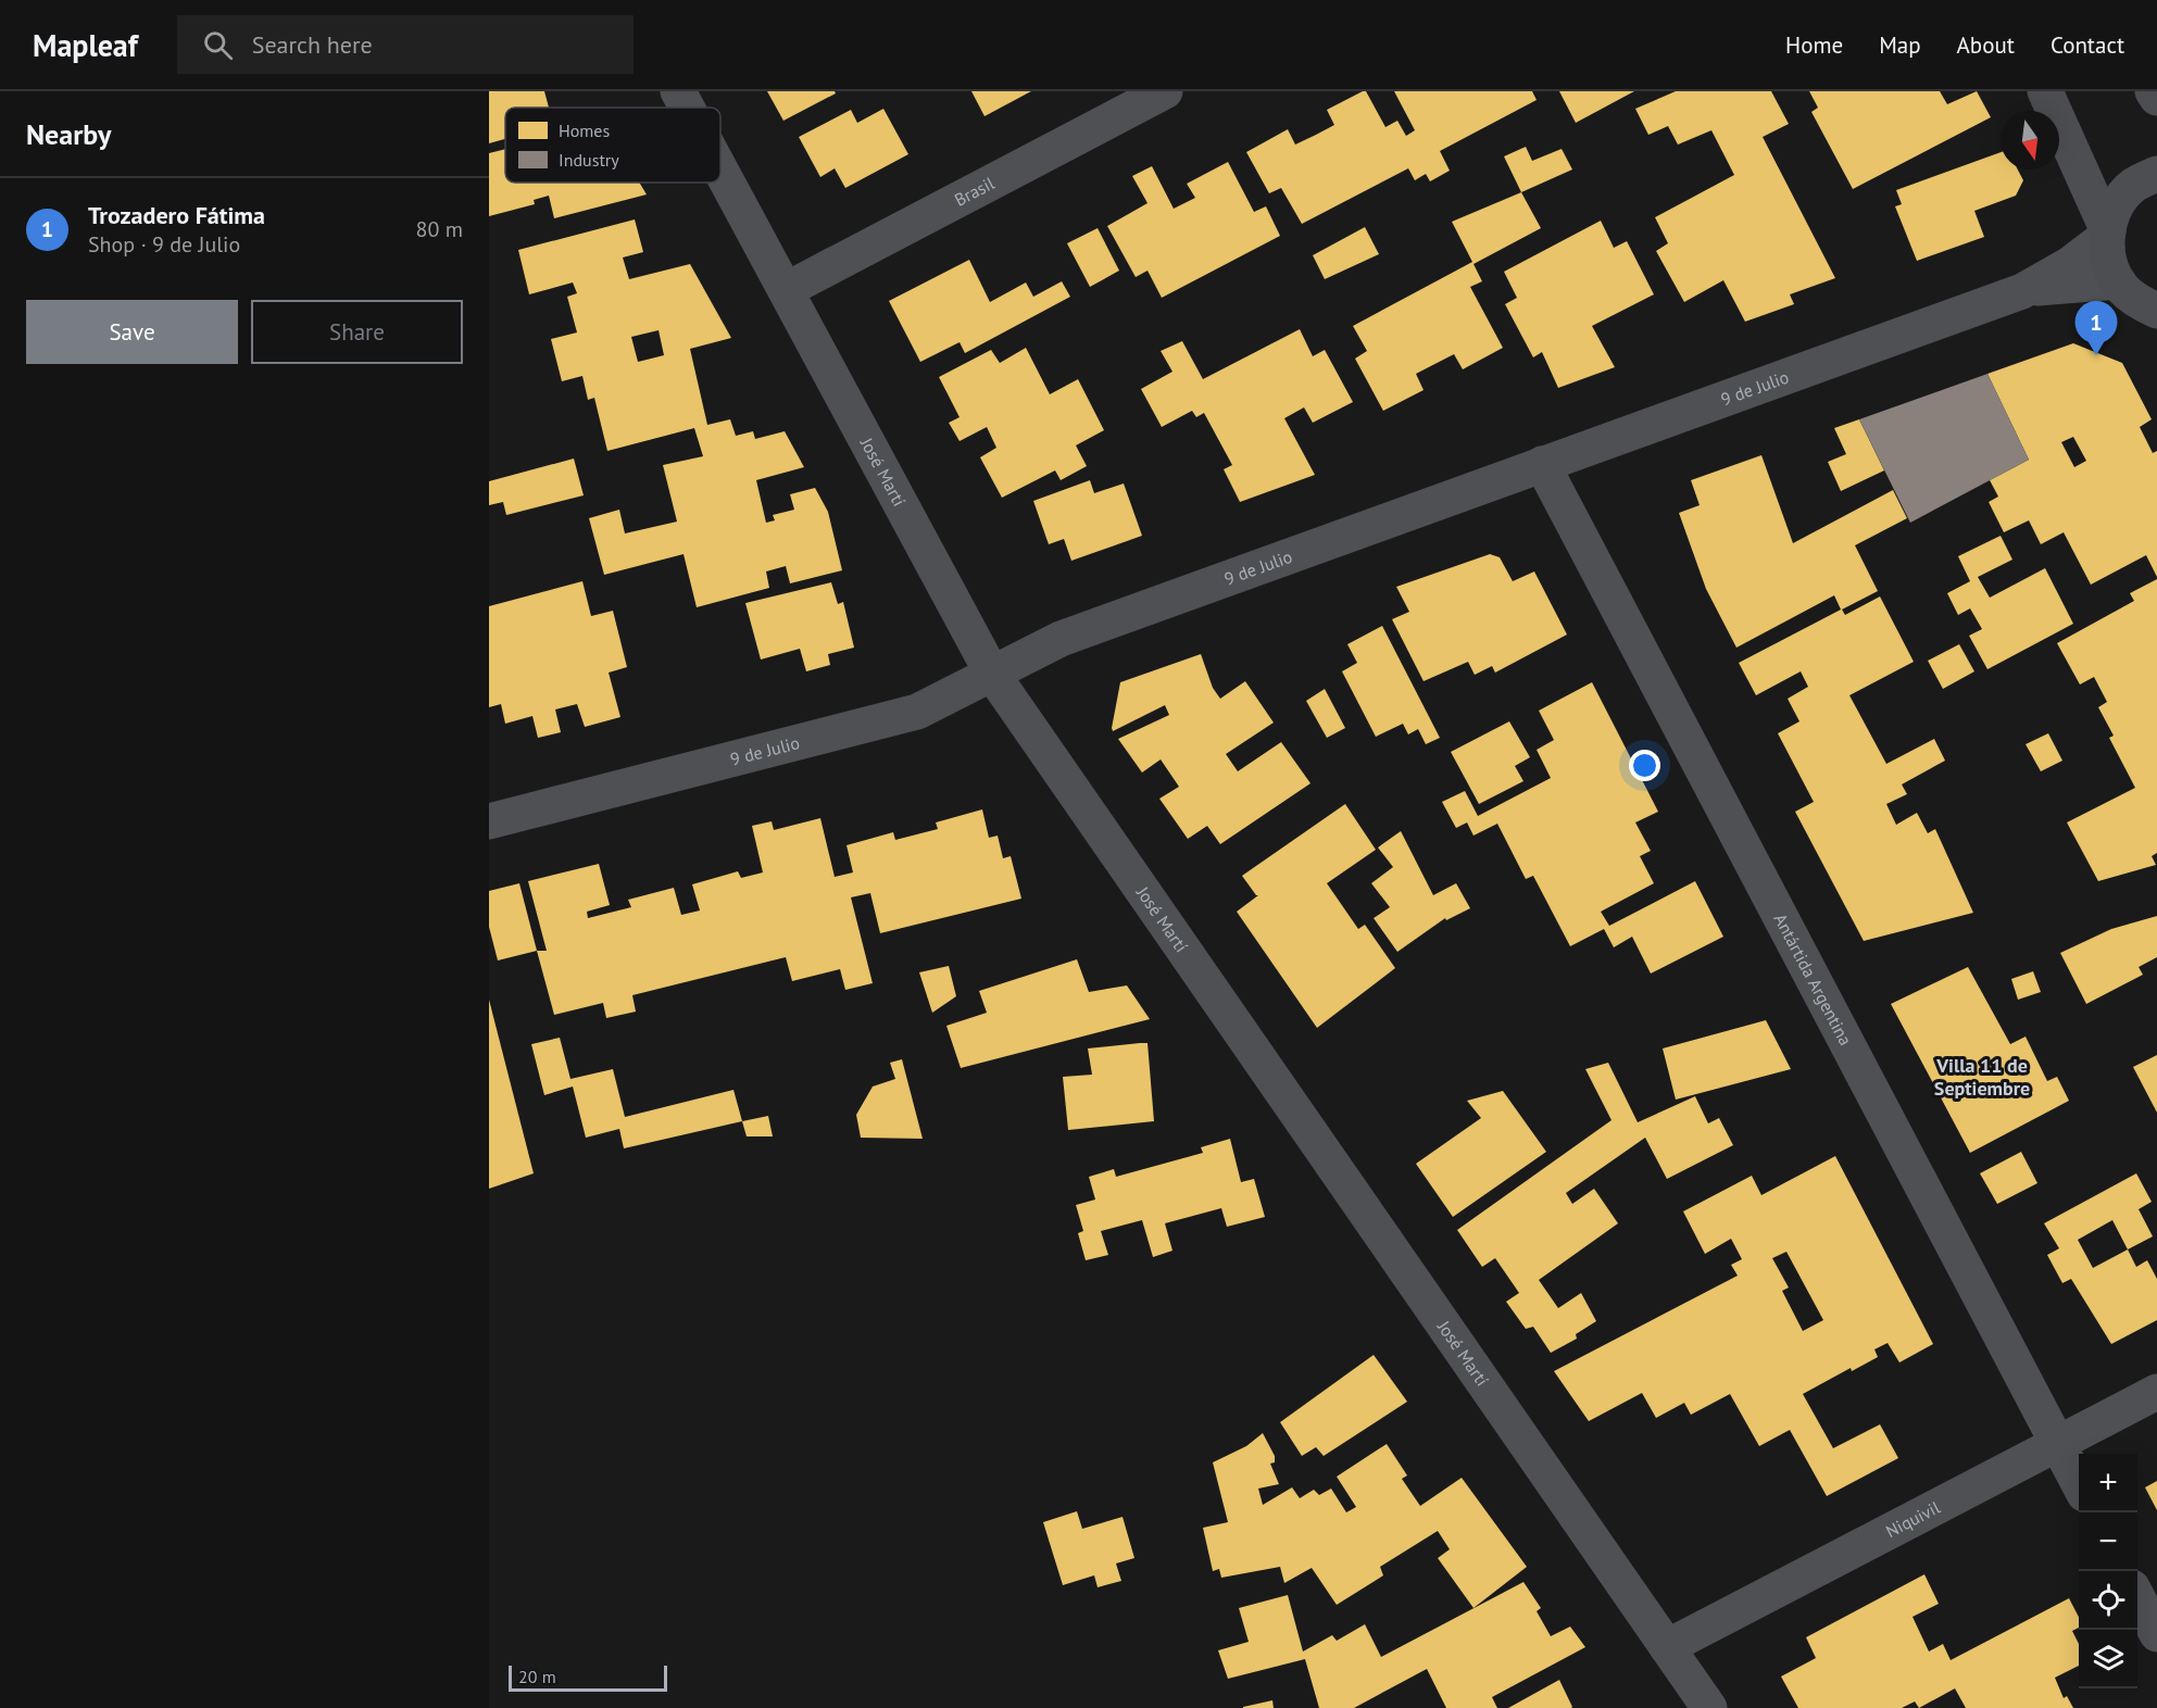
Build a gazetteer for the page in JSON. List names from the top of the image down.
{
  "streets": {
    "street": [
      "Brasil",
      "9 de Julio",
      "José Martí",
      "Antártida Argentina",
      "Niquivil"
    ]
  },
  "crossings": [
    ["Brasil", "José Martí"],
    ["9 de Julio", "José Martí"],
    ["9 de Julio", "Antártida Argentina"],
    ["José Martí", "Niquivil"],
    ["Antártida Argentina", "Niquivil"]
  ],
  "districts": ["Villa 11 de Septiembre"],
  "legend": ["Homes", "Industry"],
  "scale_bar": "20 m",
  "north": "bottom",
  "page": {
    "header": "Mapleaf",
    "search": "Search here",
    "nav": [
      "Home",
      "Map",
      "About",
      "Contact"
    ],
    "heading": "Nearby",
    "list": [
      {
        "mark": "1",
        "name": "Trozadero Fátima",
        "note": "Shop · 9 de Julio",
        "value": "80 m"
      }
    ],
    "buttons": ["Save", "Share"],
    "pins": "1",
    "map_buttons": ["+", "−"],
    "scale": "20 m"
  }
}
